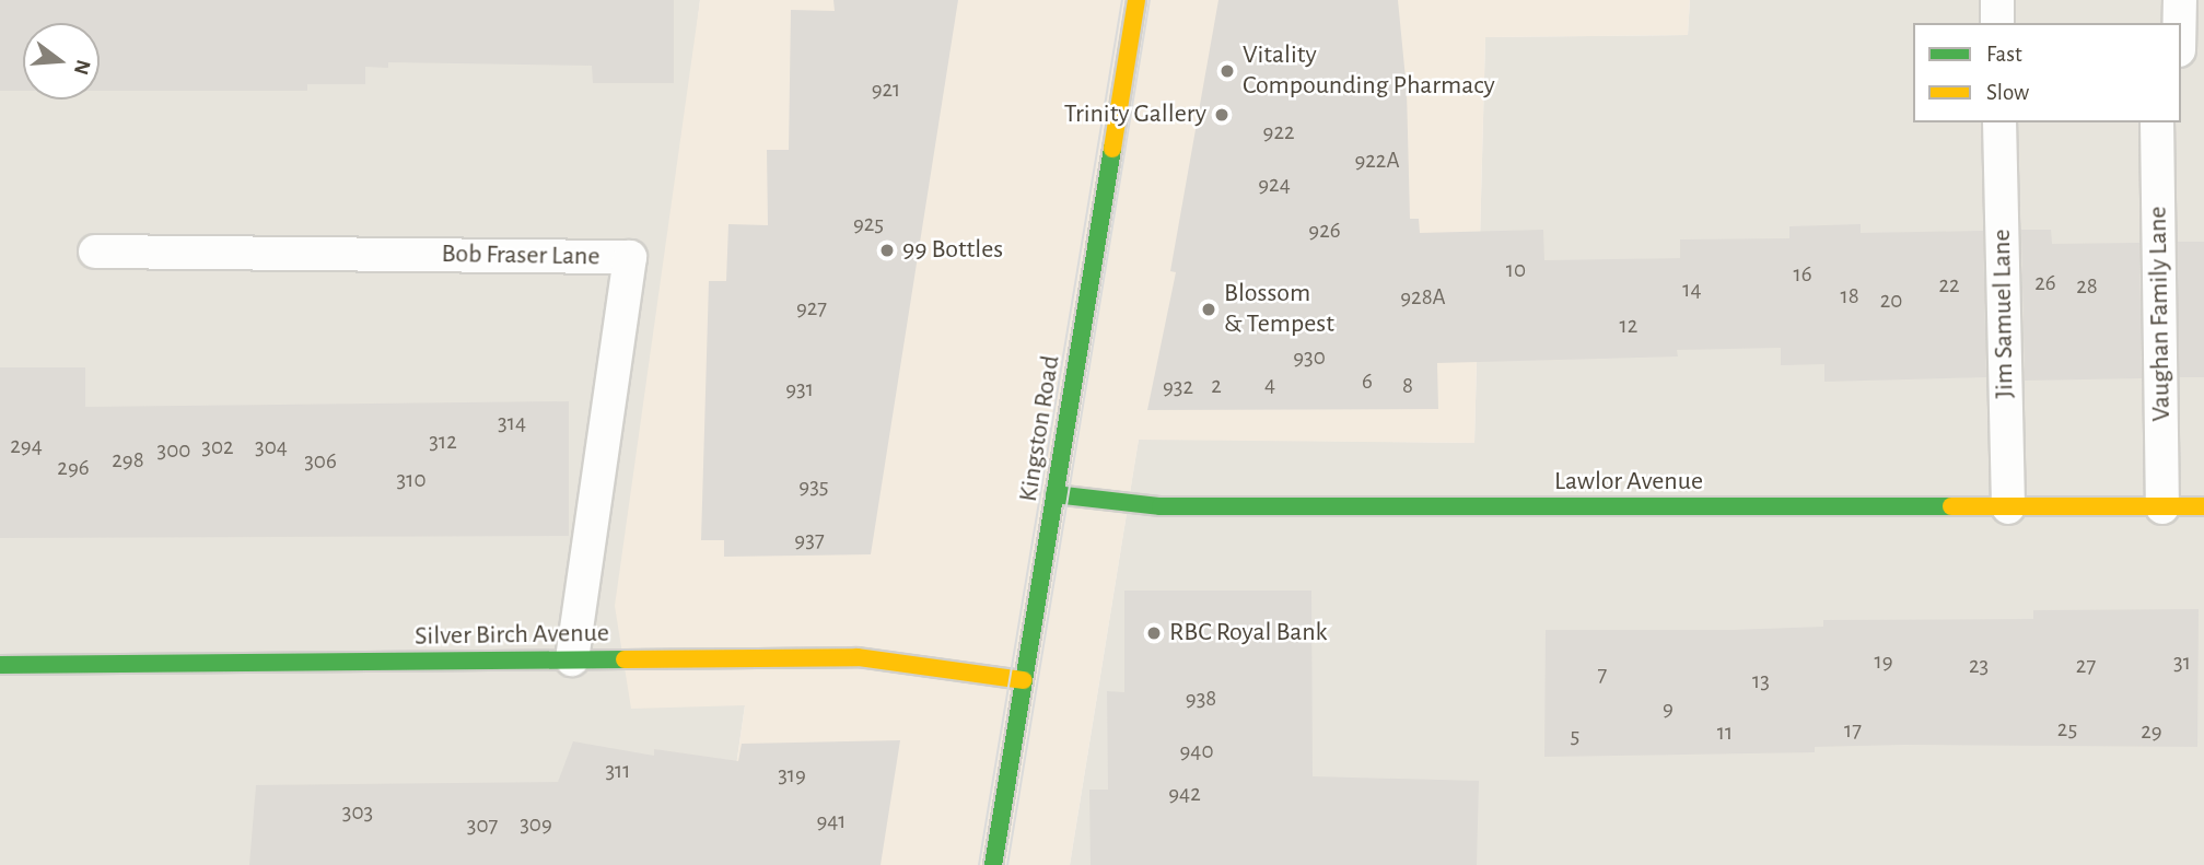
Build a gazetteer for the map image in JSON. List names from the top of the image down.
{
  "streets": {
    "street": ["Kingston Road", "Lawlor Avenue", "Silver Birch Avenue"],
    "lane": ["Bob Fraser Lane", "Jim Samuel Lane", "Vaughan Family Lane"]
  },
  "crossings": [
    ["Bob Fraser Lane", "Silver Birch Avenue"],
    ["Jim Samuel Lane", "Lawlor Avenue"],
    ["Vaughan Family Lane", "Lawlor Avenue"],
    ["Kingston Road", "Lawlor Avenue"],
    ["Kingston Road", "Silver Birch Avenue"]
  ],
  "places": [
    "Vitality Compounding Pharmacy",
    "Trinity Gallery",
    "99 Bottles",
    "Blossom & Tempest",
    "RBC Royal Bank"
  ],
  "house_numbers": [
    "921",
    "922",
    "922A",
    "924",
    "925",
    "926",
    "10",
    "16",
    "26",
    "22",
    "28",
    "14",
    "18",
    "928A",
    "20",
    "927",
    "12",
    "930",
    "6",
    "4",
    "2",
    "8",
    "932",
    "931",
    "314",
    "312",
    "294",
    "302",
    "304",
    "300",
    "298",
    "306",
    "296",
    "310",
    "935",
    "937",
    "19",
    "31",
    "23",
    "27",
    "7",
    "13",
    "938",
    "9",
    "25",
    "17",
    "29",
    "11",
    "5",
    "940",
    "311",
    "319",
    "942",
    "303",
    "941",
    "309",
    "307"
  ],
  "legend": ["Fast", "Slow"],
  "north": "right"
}
